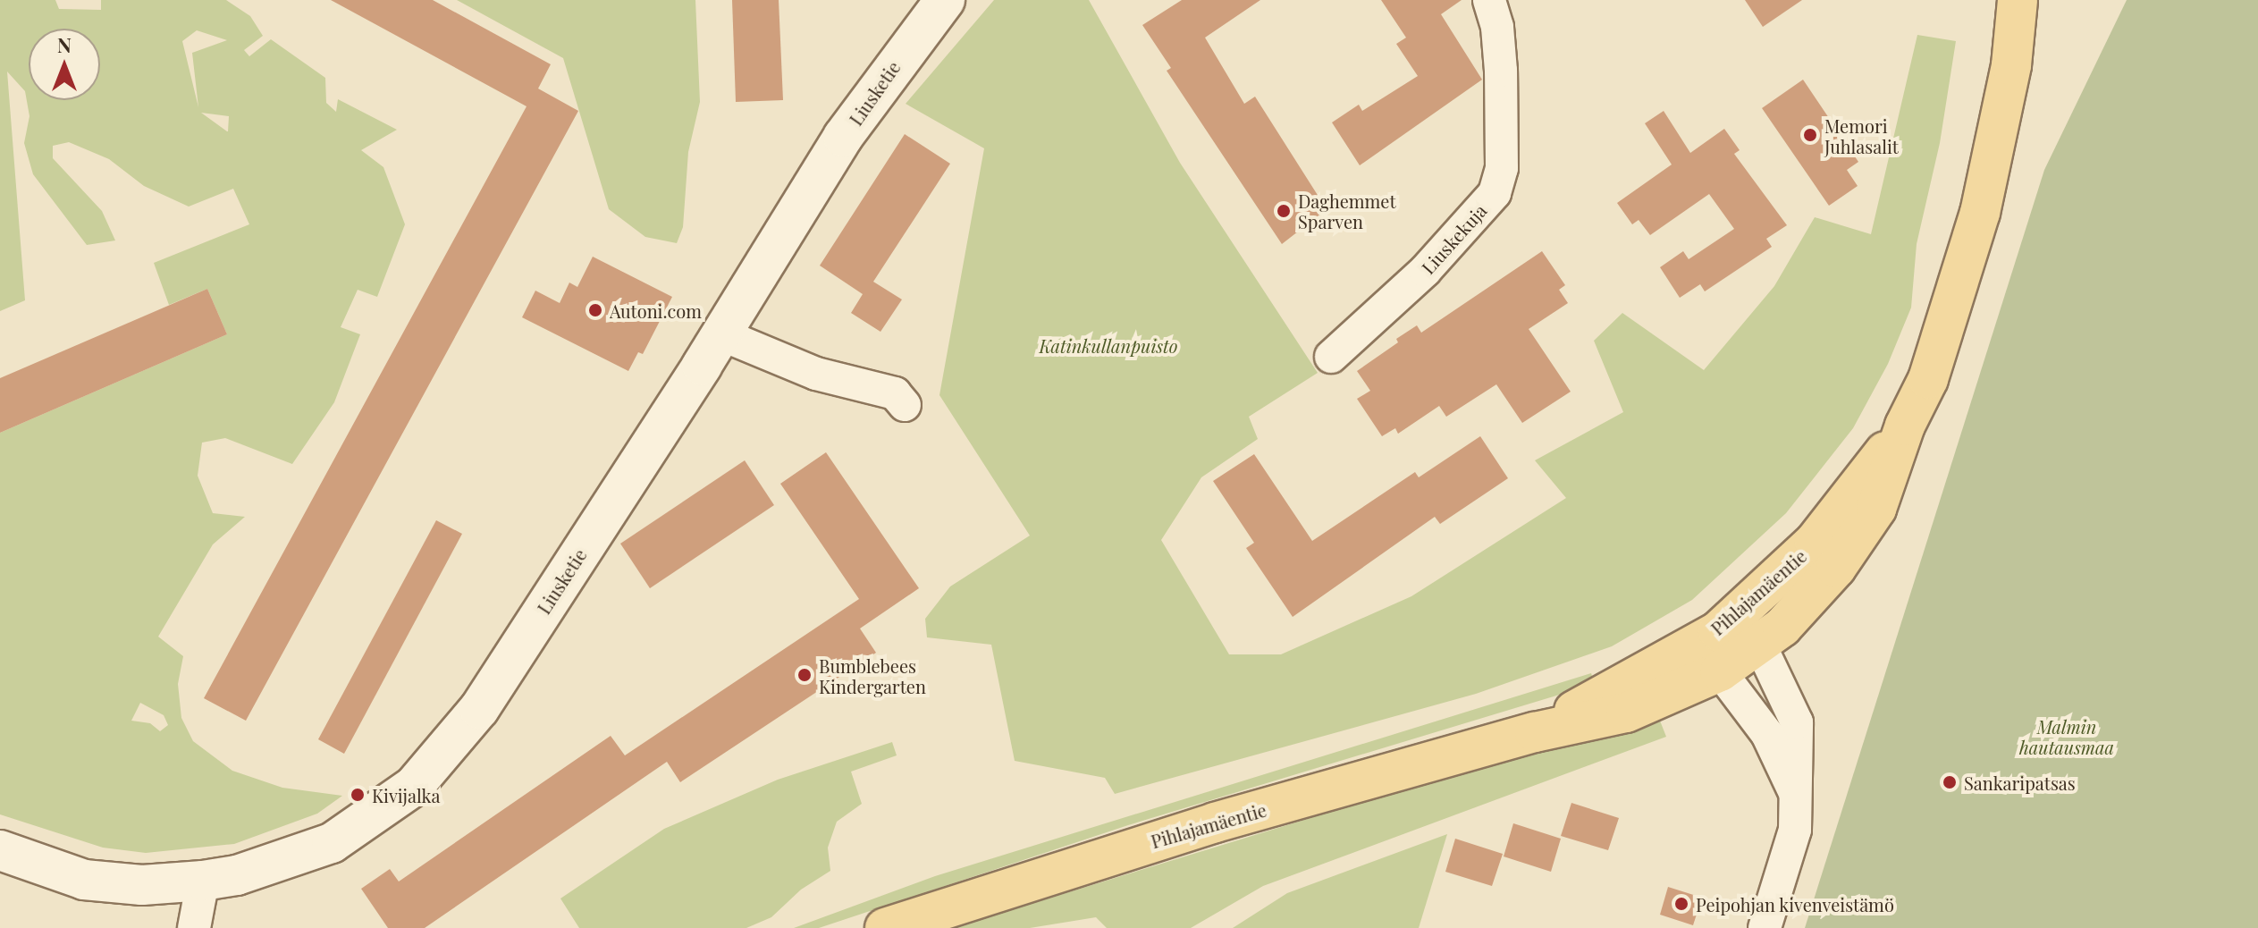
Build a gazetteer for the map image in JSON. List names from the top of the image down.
{
  "streets": {
    "main road": ["Pihlajamäentie"],
    "street": ["Liusketie", "Liuskekuja"]
  },
  "parks": ["Katinkullanpuisto", "Malmin hautausmaa"],
  "places": [
    "Memori Juhlasalit",
    "Daghemmet Sparven",
    "Autoni.com",
    "Bumblebees Kindergarten",
    "Sankaripatsas",
    "Kivijalka",
    "Peipohjan kivenveistämö"
  ],
  "north": "top"
}
